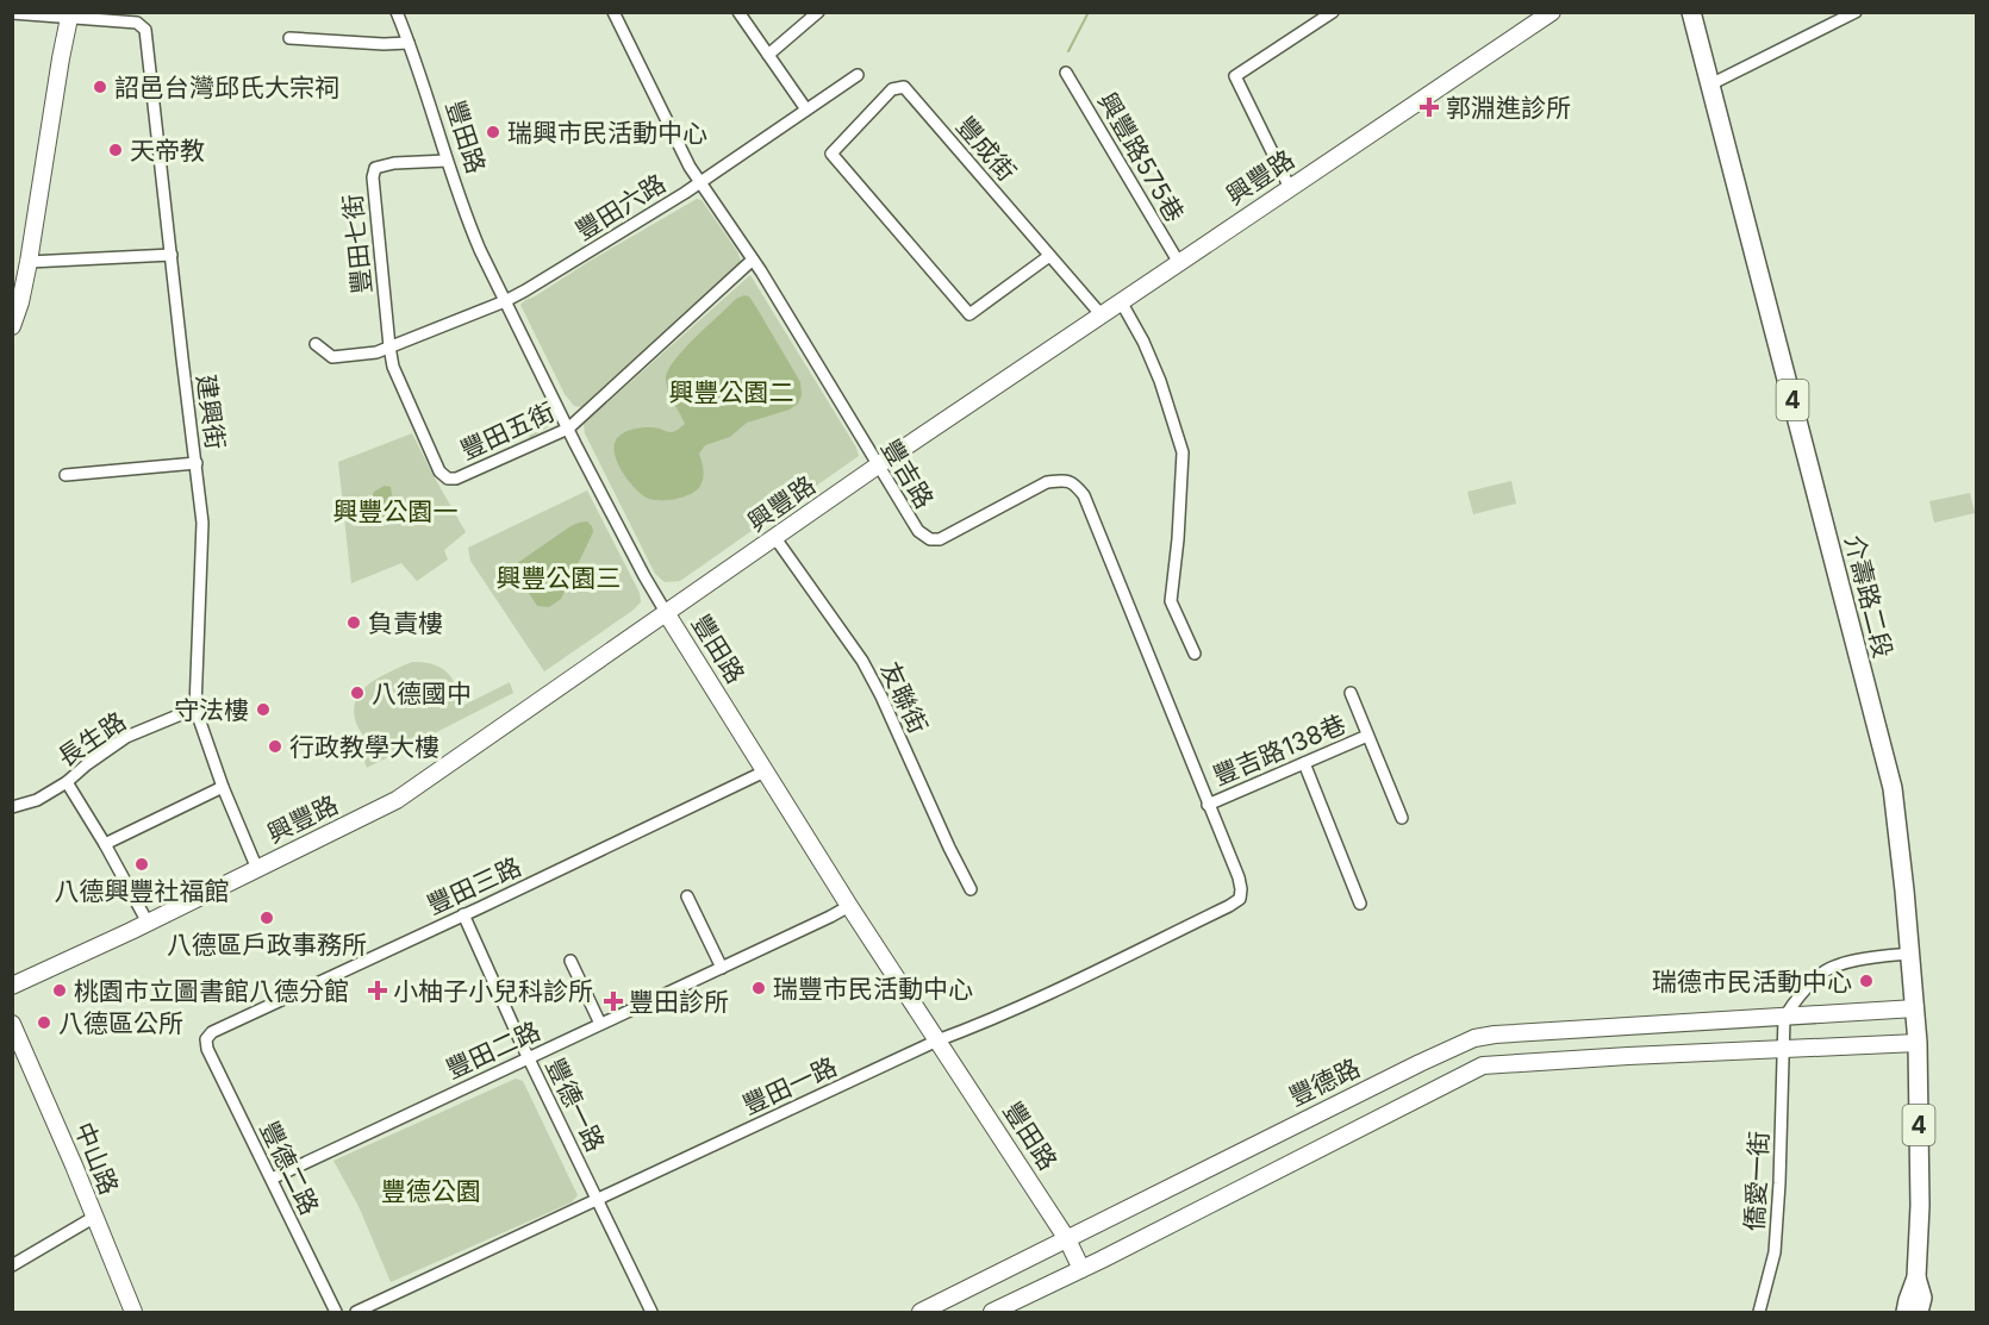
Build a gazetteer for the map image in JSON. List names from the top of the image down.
{
  "streets": {
    "main road": [
      "豐田路",
      "興豐路",
      "4",
      "介壽路二段",
      "豐德路",
      "中山路"
    ],
    "street": [
      "豐成街",
      "興豐路575巷",
      "豐田六路",
      "豐田七街",
      "建興街",
      "豐田五街",
      "豐吉路",
      "友聯街",
      "長生路",
      "豐吉路138巷",
      "豐田三路",
      "豐田二路",
      "豐田一路",
      "豐德一路",
      "豐德二路",
      "僑愛一街"
    ]
  },
  "crossings": [
    ["豐田路", "興豐路"],
    ["豐田路", "豐田六路"],
    ["豐田路", "豐田七街"],
    ["豐田路", "豐田五街"],
    ["豐田路", "豐田三路"],
    ["豐田路", "豐田二路"],
    ["豐田路", "豐德路"],
    ["豐田路", "豐田一路"],
    ["豐成街", "興豐路"],
    ["興豐路575巷", "興豐路"],
    ["興豐路", "建興街"],
    ["興豐路", "豐吉路"],
    ["興豐路", "友聯街"],
    ["豐田六路", "豐田七街"],
    ["豐田六路", "豐田五街"],
    ["豐田六路", "豐吉路"],
    ["豐田七街", "豐田五街"],
    ["4", "介壽路二段"],
    ["建興街", "長生路"],
    ["豐田五街", "豐吉路"],
    ["豐吉路", "豐吉路138巷"],
    ["豐吉路", "豐田一路"],
    ["介壽路二段", "豐德路"],
    ["豐田三路", "豐德一路"],
    ["豐田三路", "豐德二路"],
    ["豐田二路", "豐德一路"],
    ["豐田二路", "豐德二路"],
    ["豐田一路", "豐德一路"]
  ],
  "parks": [
    "興豐公園二",
    "興豐公園一",
    "興豐公園三",
    "豐德公園"
  ],
  "places": {
    "other": [
      "詔邑台灣邱氏大宗祠",
      "瑞興市民活動中心",
      "天帝教",
      "負責樓",
      "八德國中",
      "守法樓",
      "行政教學大樓",
      "八德興豐社福館",
      "八德區戶政事務所",
      "瑞德市民活動中心",
      "瑞豐市民活動中心",
      "桃園市立圖書館八德分館",
      "八德區公所"
    ],
    "health": ["郭淵進診所", "小柚子小兒科診所", "豐田診所"]
  }
}
